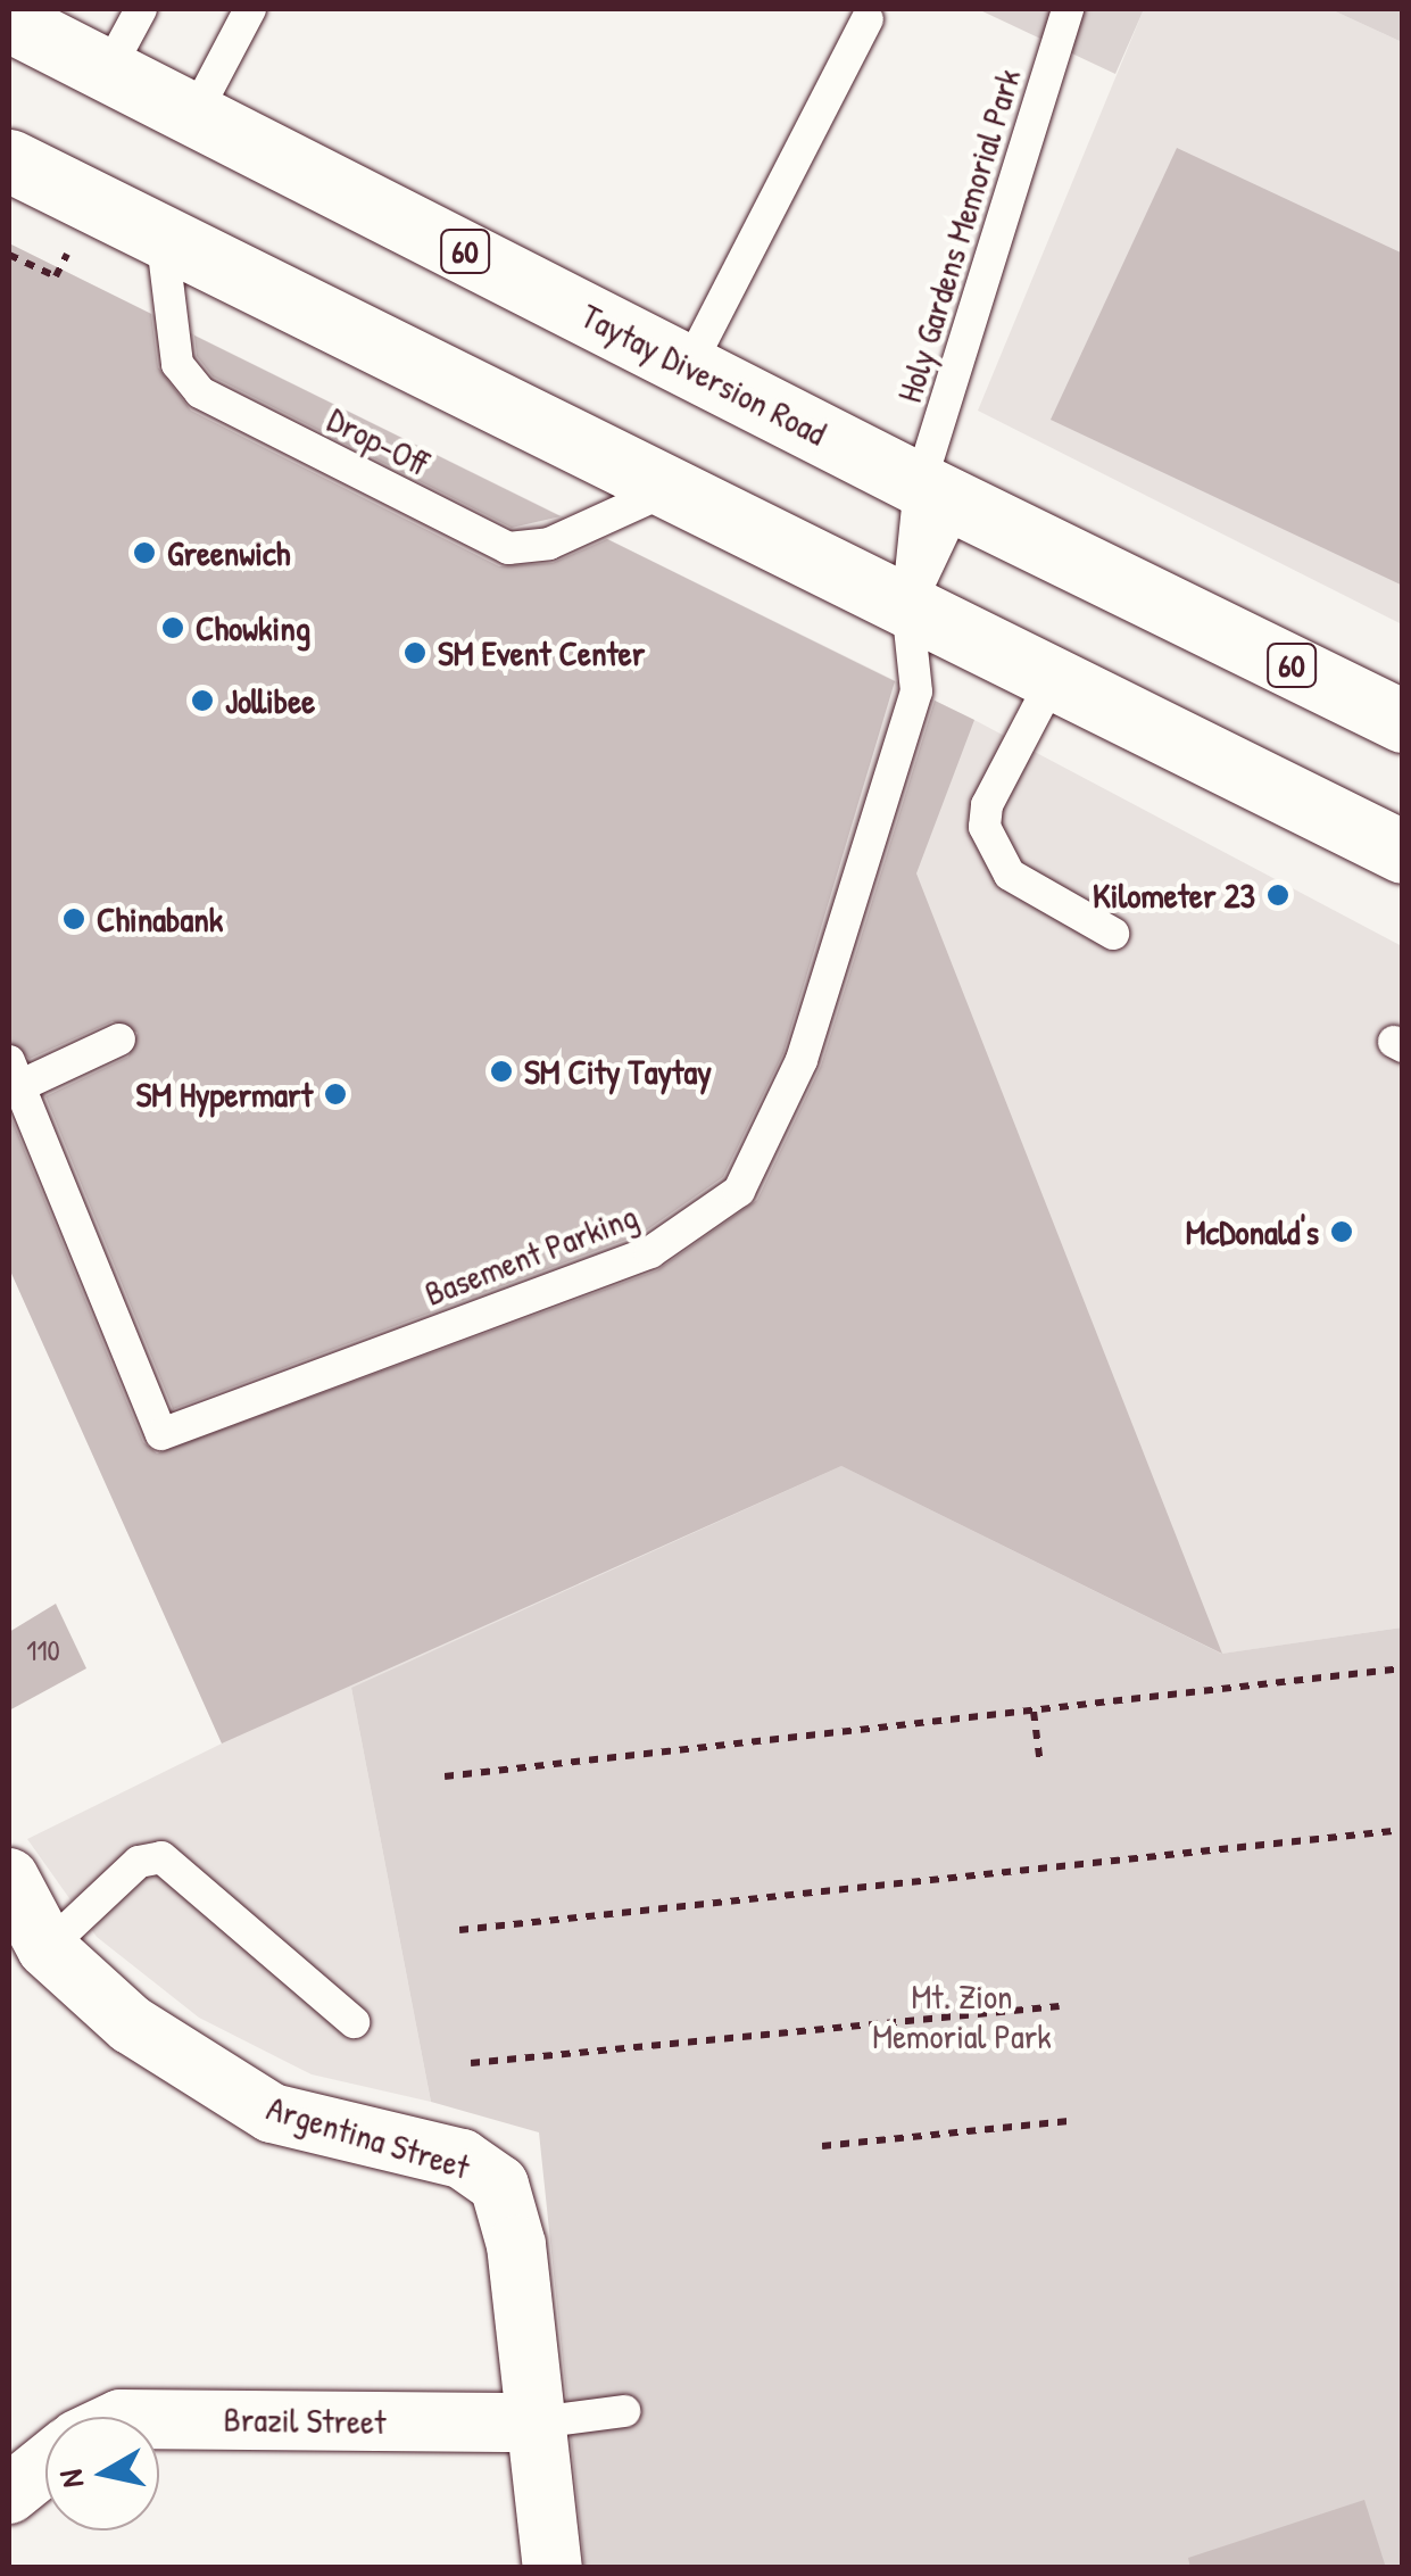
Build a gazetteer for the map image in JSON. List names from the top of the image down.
{
  "streets": {
    "main road": ["60", "Taytay Diversion Road"],
    "street": ["Argentina Street", "Brazil Street"],
    "lane": ["Holy Gardens Memorial Park", "Drop-Off", "Basement Parking"]
  },
  "crossings": [
    ["Holy Gardens Memorial Park", "Taytay Diversion Road"],
    ["Holy Gardens Memorial Park", "Basement Parking"],
    ["Argentina Street", "Brazil Street"]
  ],
  "parks": ["Mt. Zion Memorial Park"],
  "places": [
    "Greenwich",
    "Chowking",
    "SM Event Center",
    "Jollibee",
    "Kilometer 23",
    "Chinabank",
    "SM City Taytay",
    "SM Hypermart",
    "McDonald's"
  ],
  "house_numbers": ["110"],
  "north": "left"
}
